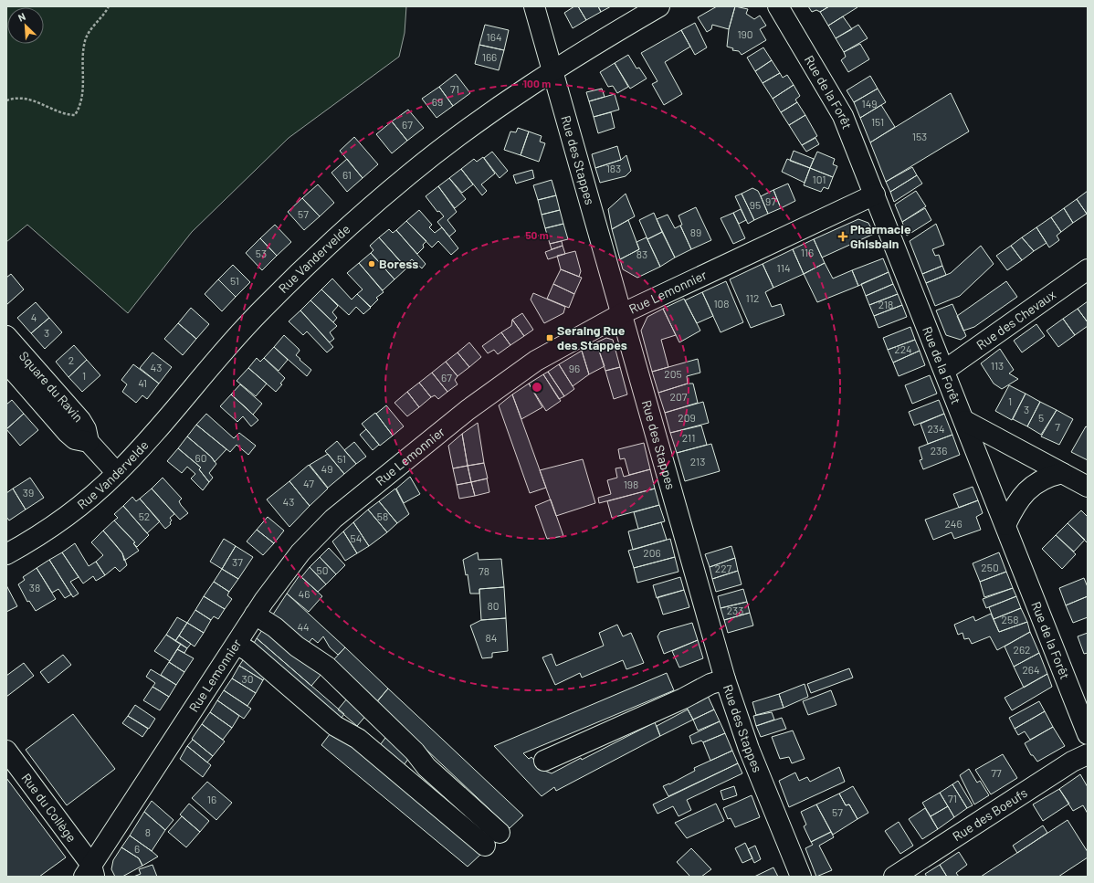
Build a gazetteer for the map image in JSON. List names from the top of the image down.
{
  "streets": {
    "street": [
      "Rue de la Forêt",
      "Rue des Stappes",
      "Rue Vandervelde",
      "Rue Lemonnier",
      "Rue des Chevaux",
      "Square du Ravin",
      "Rue du Collège",
      "Rue des Boeufs"
    ]
  },
  "crossings": [
    ["Rue de la Forêt", "Rue Lemonnier"],
    ["Rue de la Forêt", "Rue des Chevaux"],
    ["Rue des Stappes", "Rue Vandervelde"],
    ["Rue des Stappes", "Rue Lemonnier"],
    ["Rue Vandervelde", "Square du Ravin"],
    ["Rue Lemonnier", "Rue du Collège"]
  ],
  "places": {
    "health": ["Pharmacie Ghisbain"],
    "other": ["Boress"],
    "transit": ["Seraing Rue des Stappes"]
  },
  "house_numbers": [
    "190",
    "164",
    "166",
    "71",
    "69",
    "149",
    "151",
    "67",
    "153",
    "183",
    "61",
    "101",
    "97",
    "95",
    "57",
    "89",
    "116",
    "53",
    "83",
    "114",
    "51",
    "112",
    "108",
    "218",
    "4",
    "3",
    "224",
    "2",
    "113",
    "43",
    "96",
    "205",
    "1",
    "67",
    "41",
    "207",
    "1",
    "3",
    "209",
    "5",
    "7",
    "234",
    "211",
    "236",
    "60",
    "51",
    "213",
    "49",
    "47",
    "198",
    "39",
    "43",
    "52",
    "58",
    "246",
    "54",
    "206",
    "37",
    "250",
    "227",
    "50",
    "78",
    "38",
    "46",
    "80",
    "233",
    "258",
    "44",
    "84",
    "262",
    "264",
    "30",
    "77",
    "71",
    "16",
    "57",
    "8",
    "6"
  ],
  "north": "top left",
  "rings": ["100 m", "50 m"]
}
